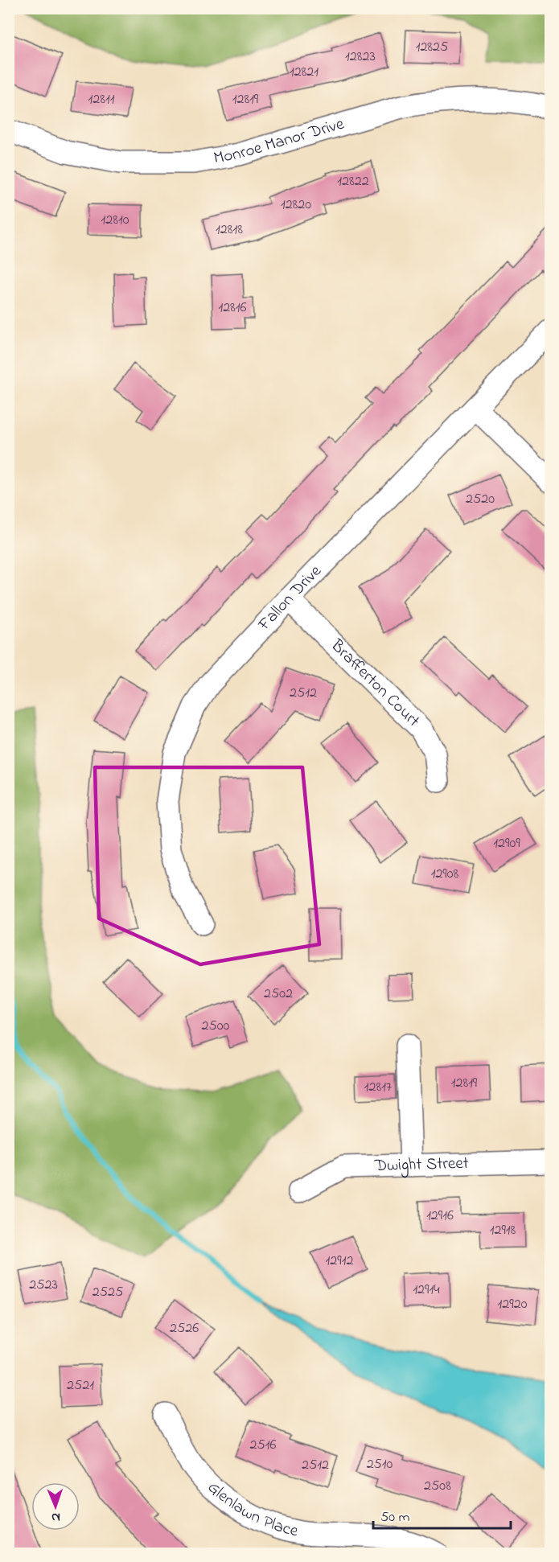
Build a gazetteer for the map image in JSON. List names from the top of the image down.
{
  "streets": {
    "street": [
      "Monroe Manor Drive",
      "Fallon Drive",
      "Brafferton Court",
      "Dwight Street",
      "Glenlawn Place"
    ]
  },
  "crossings": [
    ["Fallon Drive", "Brafferton Court"]
  ],
  "house_numbers": [
    "12825",
    "12823",
    "12821",
    "12811",
    "12819",
    "12822",
    "12820",
    "12810",
    "12818",
    "12816",
    "2520",
    "2512",
    "12909",
    "12908",
    "2502",
    "2500",
    "12819",
    "12817",
    "12916",
    "12918",
    "12912",
    "2523",
    "12914",
    "2525",
    "12920",
    "2526",
    "2521",
    "2516",
    "2510",
    "2512",
    "2508"
  ],
  "scale_bar": "50 m",
  "north": "bottom"
}
